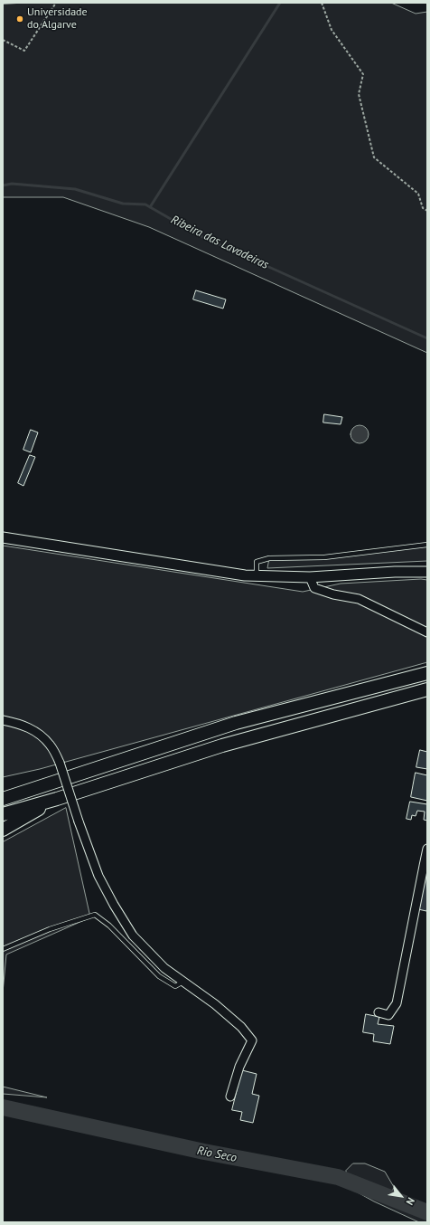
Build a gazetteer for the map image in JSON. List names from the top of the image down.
{
  "water": ["Ribeira das Lavadeiras", "Rio Seco"],
  "places": ["Universidade do Algarve"],
  "north": "bottom right"
}
